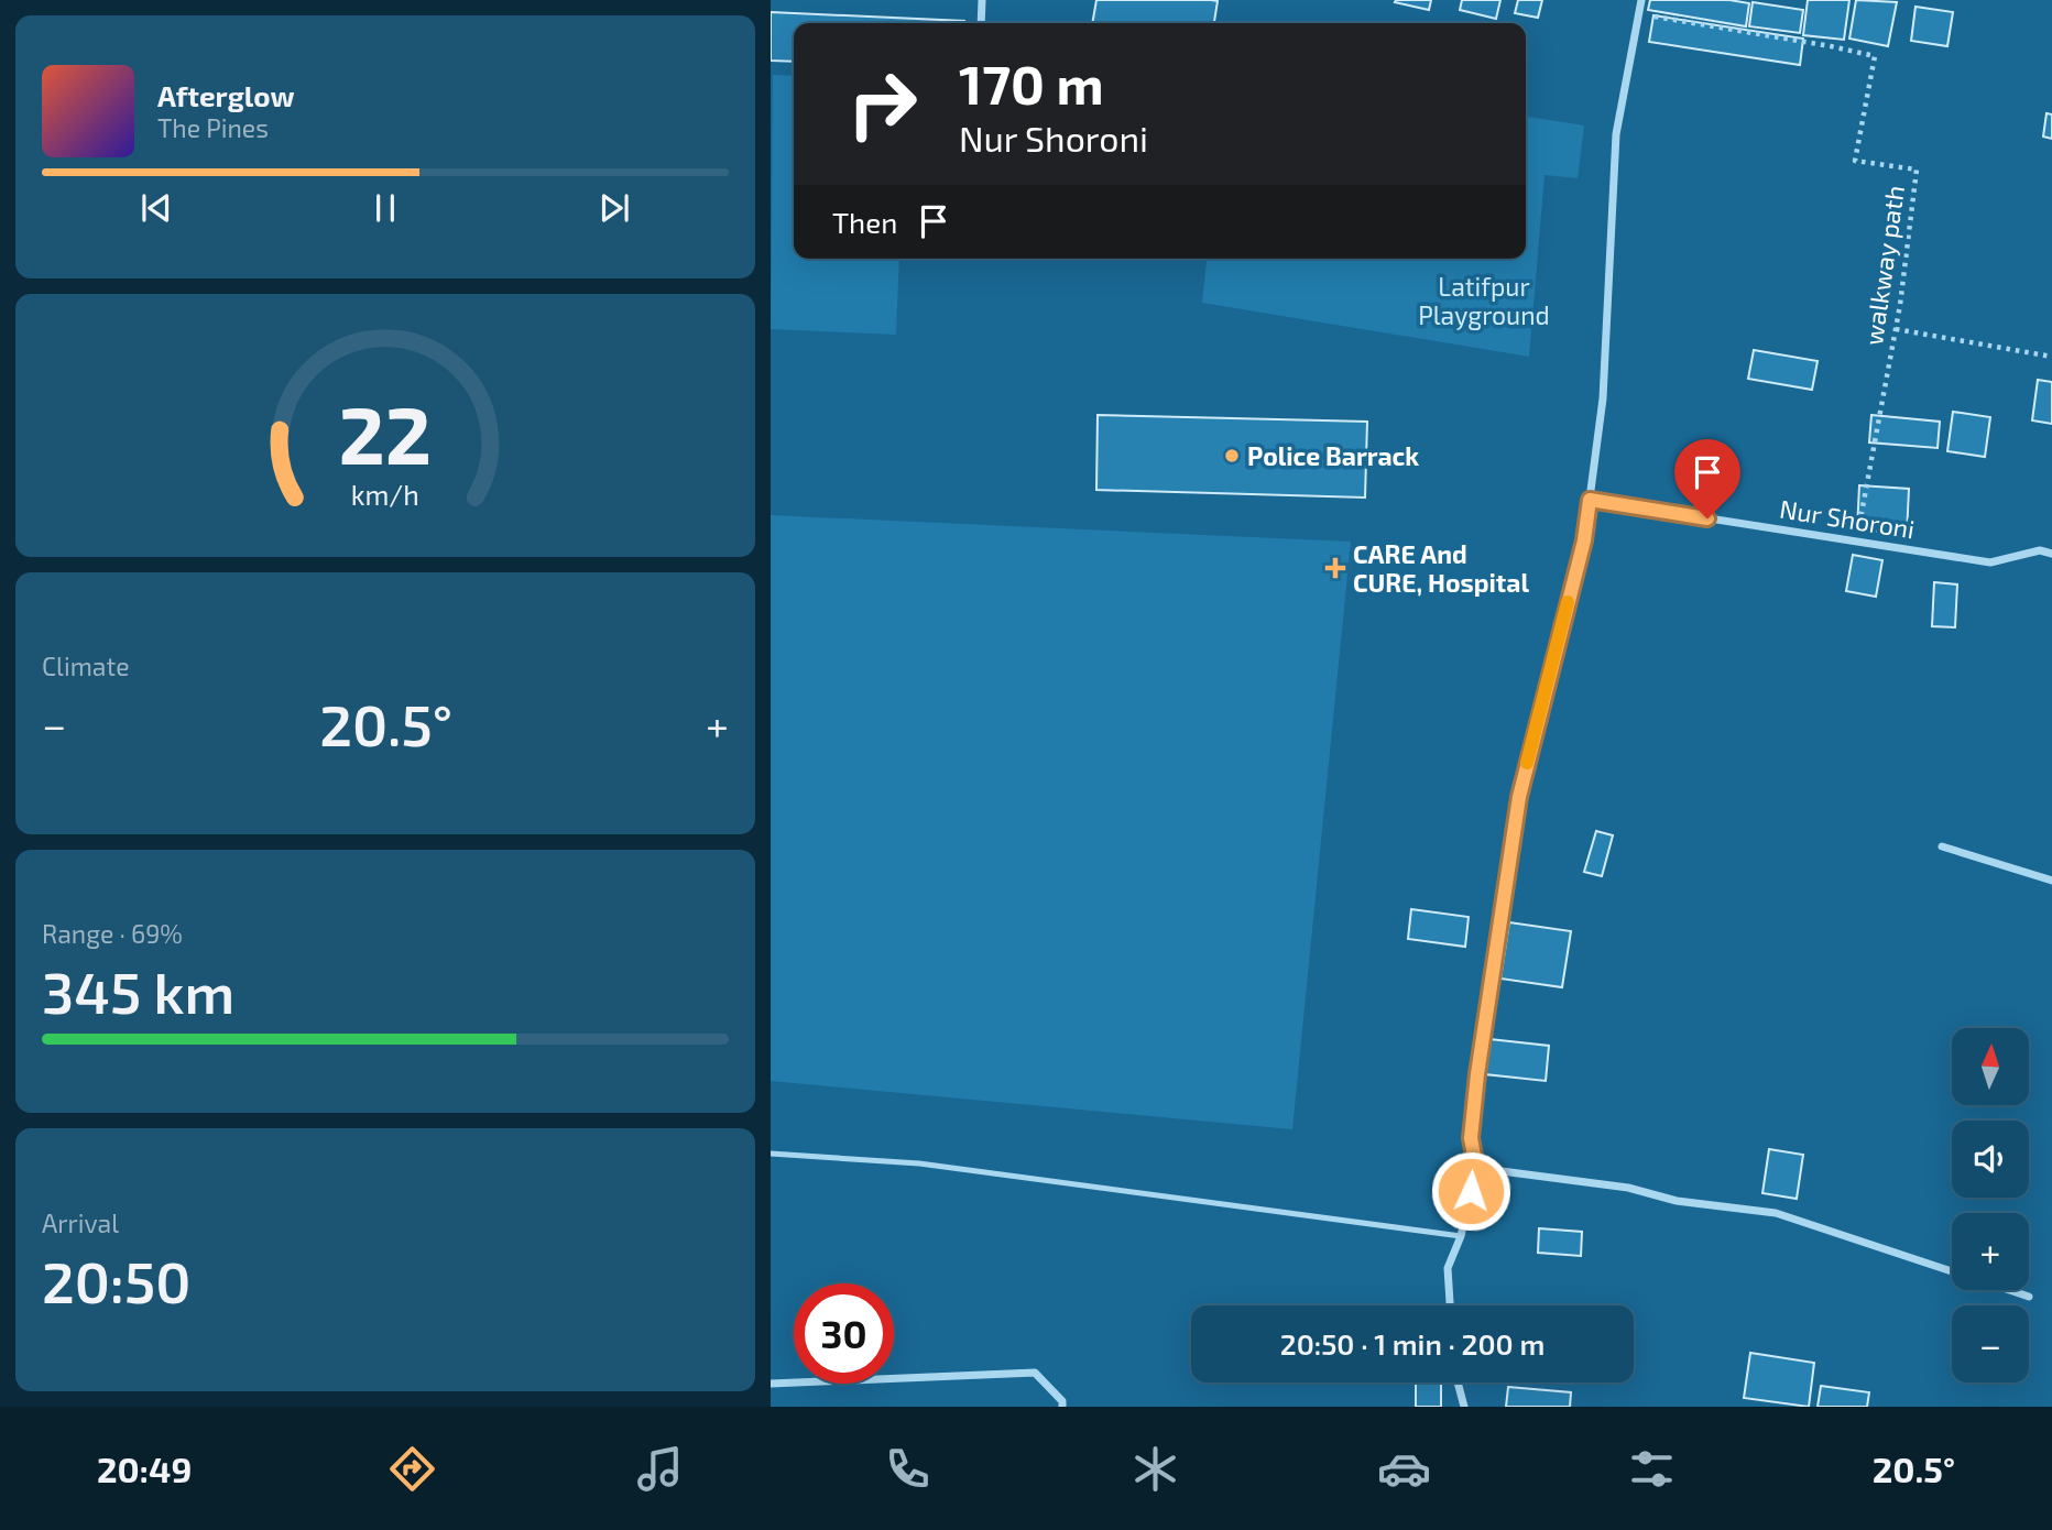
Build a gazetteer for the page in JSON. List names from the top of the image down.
{
  "streets": {
    "street": ["Nur Shoroni"],
    "path": ["walkway path"]
  },
  "crossings": [
    ["walkway path", "Nur Shoroni"]
  ],
  "parks": ["Latifpur Playground"],
  "places": {
    "other": ["Police Barrack"],
    "health": ["CARE And CURE, Hospital"]
  },
  "north": "top",
  "page": {
    "turn": ["170 m", "Nur Shoroni"],
    "song": ["Afterglow", "The Pines"],
    "then": "Then",
    "tile": [
      "Climate",
      ["Range · 69%", "345 km"],
      ["Arrival", "20:50"]
    ],
    "heat": ["−", "20.5°", "+"],
    "map_buttons": ["+", "−"],
    "limit": "30",
    "trip": "20:50 · 1 min · 200 m",
    "tabs": ["20:49", "20.5°"],
    "gauge": ["22", "km/h"]
  }
}
